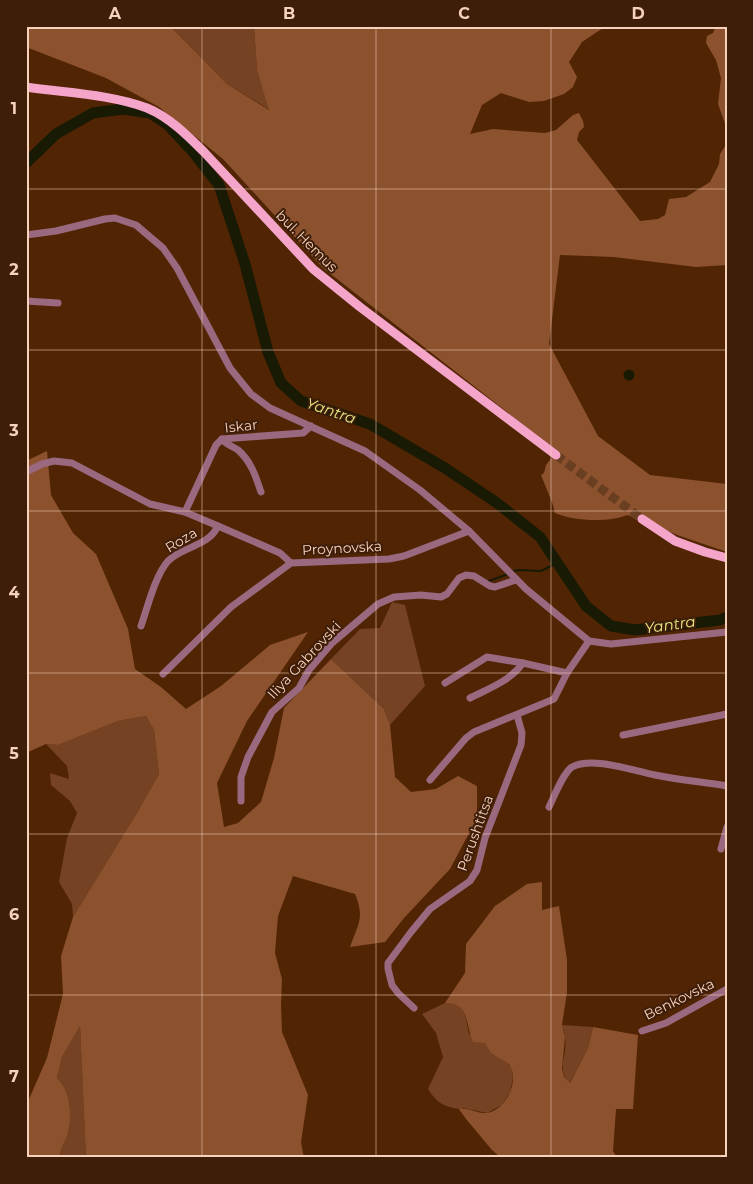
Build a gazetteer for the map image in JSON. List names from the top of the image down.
{
  "streets": {
    "main road": ["bul. Hemus"],
    "street": [
      "Iskar",
      "Roza",
      "Proynovska",
      "Iliya Gabrovski",
      "Perushtitsa",
      "Benkovska"
    ]
  },
  "water": ["Yantra"],
  "grid": {
    "columns": [
      "A",
      "B",
      "C",
      "D"
    ],
    "rows": [
      "1",
      "2",
      "3",
      "4",
      "5",
      "6",
      "7"
    ]
  }
}
